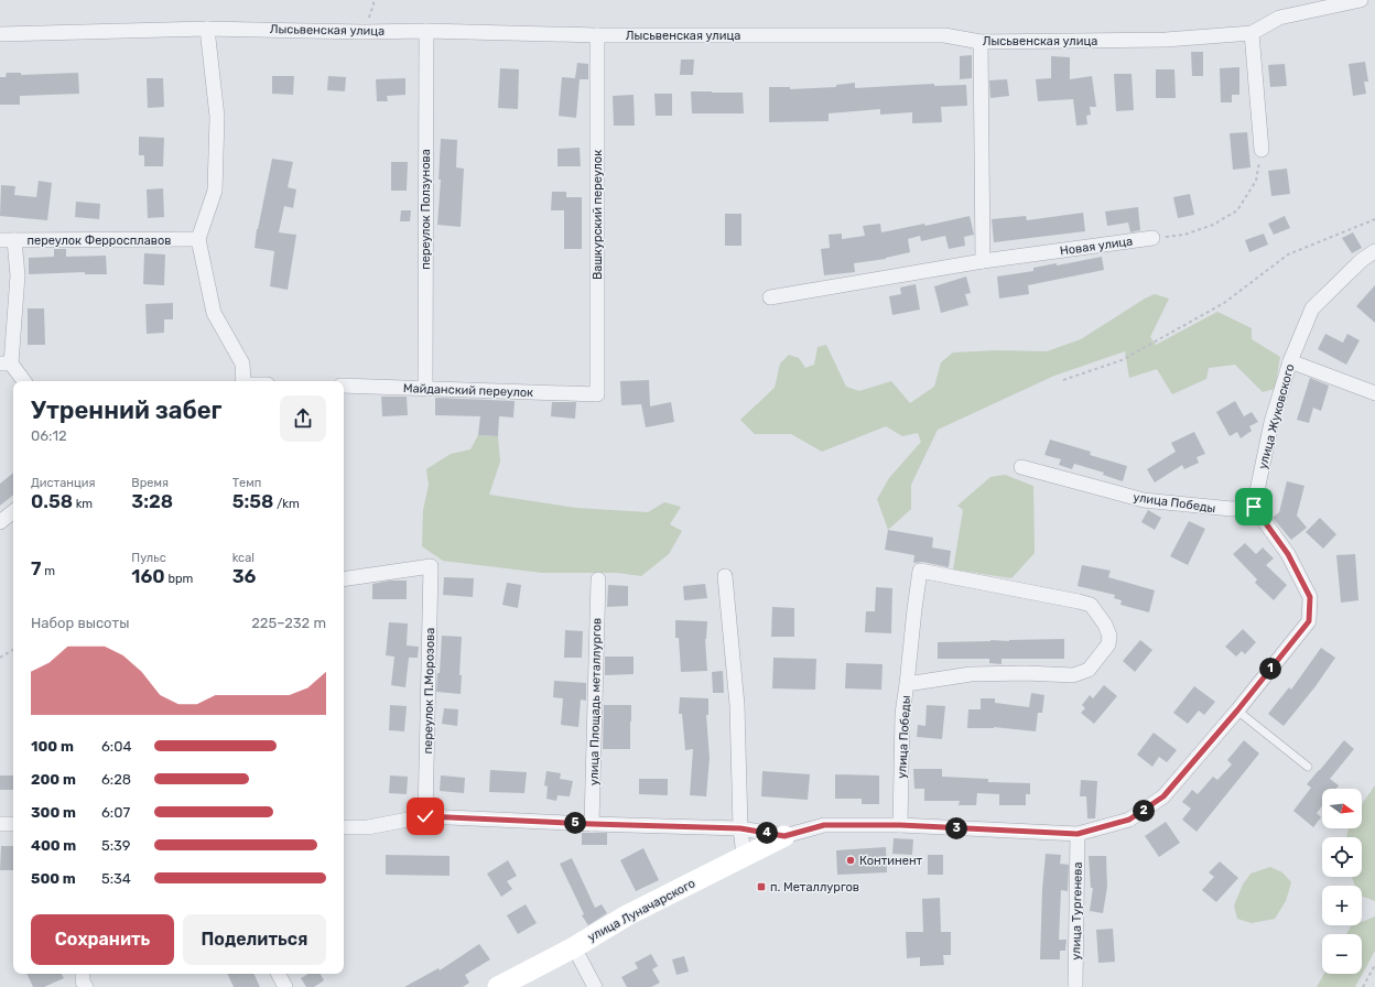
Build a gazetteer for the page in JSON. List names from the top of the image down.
{
  "streets": {
    "street": [
      "Лысьвенская улица",
      "переулок Ползунова",
      "Вашкурский переулок",
      "переулок Ферросплавов",
      "Новая улица",
      "Майданский переулок",
      "улица Жуковского",
      "улица Победы",
      "переулок П.Морозова",
      "улица Площадь металлургов",
      "улица Луначарского",
      "улица Тургенева"
    ]
  },
  "crossings": [
    ["Лысьвенская улица", "переулок Ползунова"],
    ["Лысьвенская улица", "Вашкурский переулок"],
    ["переулок Ползунова", "Майданский переулок"],
    ["Вашкурский переулок", "Майданский переулок"],
    ["улица Жуковского", "улица Победы"]
  ],
  "places": {
    "other": ["Континент"],
    "transit": ["п. Металлургов"]
  },
  "north": "right",
  "page": {
    "heading": ["Утренний забег", "06:12"],
    "stats": [
      ["Дистанция", "0.58 km"],
      ["Время", "3:28"],
      ["Темп", "5:58 /km"],
      ["7 m"],
      ["Пульс", "160 bpm"],
      ["kcal", "36"]
    ],
    "chart": ["Набор высоты", "225–232 m"],
    "pins": [
      "1",
      "2",
      "5",
      "3",
      "4"
    ],
    "list": [
      {
        "name": "100 m",
        "note": "6:04"
      },
      {
        "name": "200 m",
        "note": "6:28"
      },
      {
        "name": "300 m",
        "note": "6:07"
      },
      {
        "name": "400 m",
        "note": "5:39"
      },
      {
        "name": "500 m",
        "note": "5:34"
      }
    ],
    "map_buttons": ["+", "−"],
    "buttons": ["Сохранить", "Поделиться"]
  }
}
